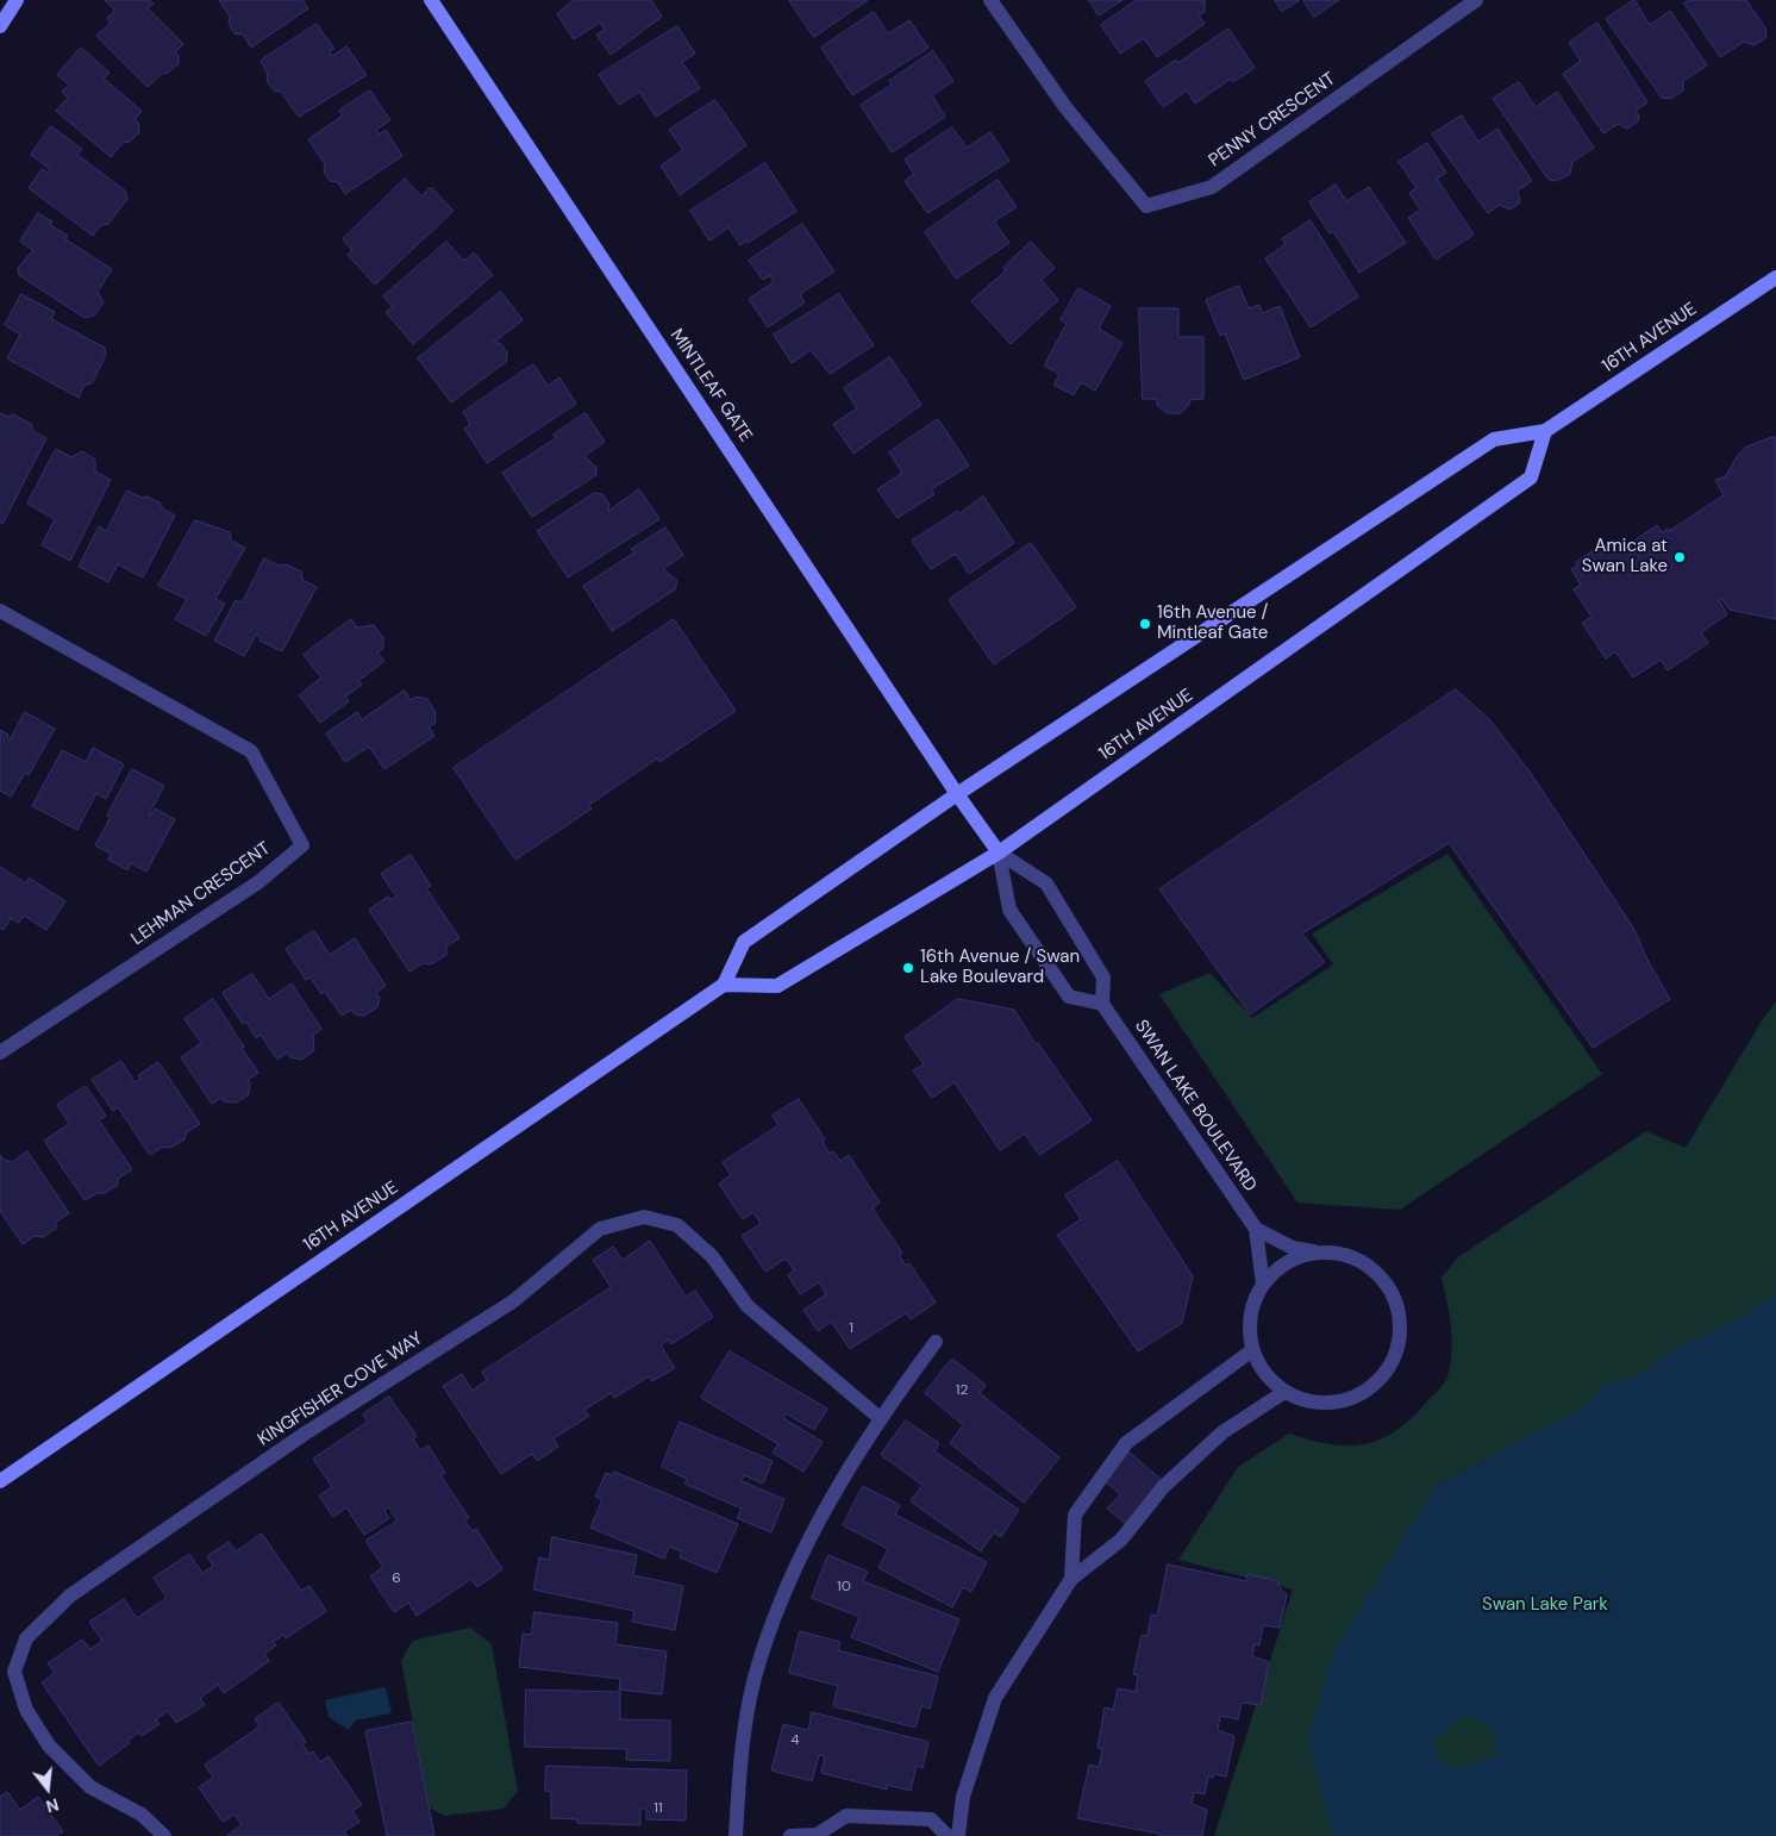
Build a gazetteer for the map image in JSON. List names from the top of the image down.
{
  "streets": {
    "main road": ["16TH AVENUE", "MINTLEAF GATE"],
    "street": [
      "PENNY CRESCENT",
      "LEHMAN CRESCENT",
      "SWAN LAKE BOULEVARD",
      "KINGFISHER COVE WAY"
    ]
  },
  "crossings": [
    ["16TH AVENUE", "MINTLEAF GATE"]
  ],
  "parks": ["Swan Lake Park"],
  "places": ["Amica at Swan Lake", "16th Avenue / Mintleaf Gate", "16th Avenue / Swan Lake Boulevard"],
  "house_numbers": [
    "1",
    "12",
    "6",
    "10",
    "4",
    "11"
  ],
  "north": "bottom"
}
